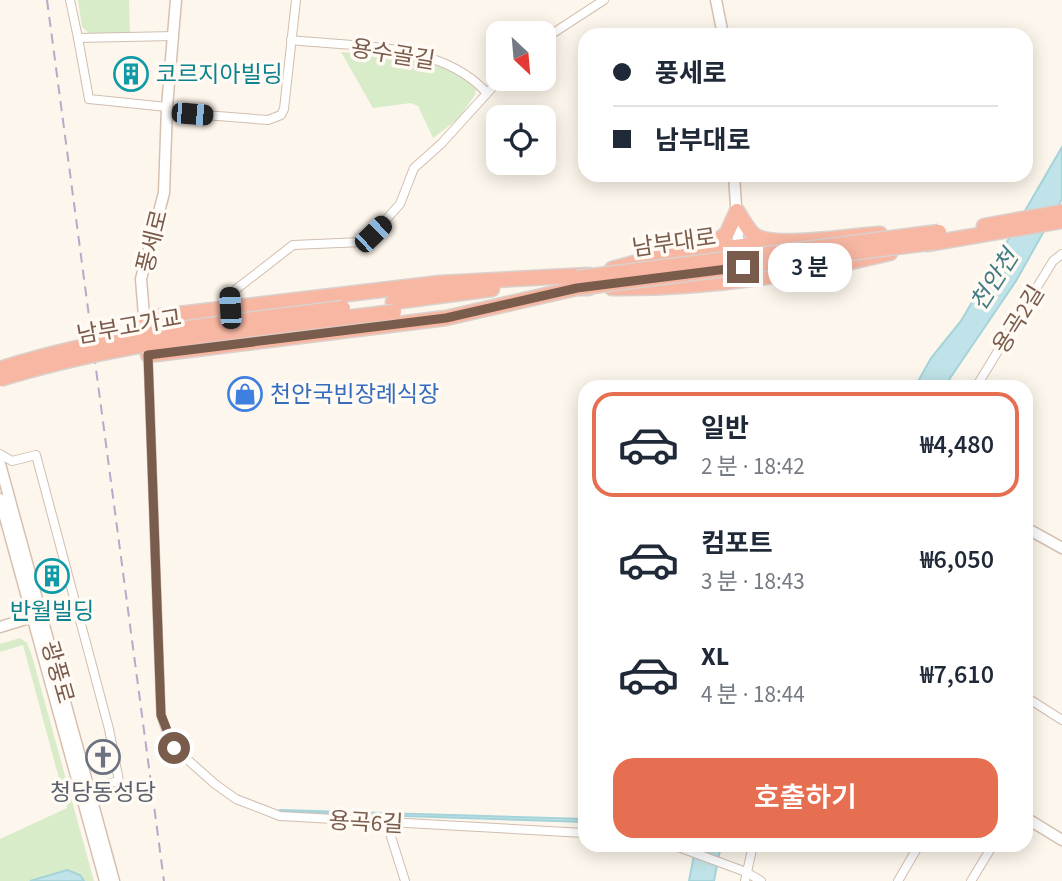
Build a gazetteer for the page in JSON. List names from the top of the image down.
{
  "streets": {
    "highway": ["남부대로", "남부고가교"],
    "street": [
      "용수골길",
      "풍세로",
      "용곡2길",
      "광풍로",
      "용곡6길"
    ]
  },
  "crossings": [
    ["풍세로", "용곡6길"],
    ["남부대로", "남부고가교"]
  ],
  "water": ["천안천"],
  "places": {
    "building": ["코르지아빌딩", "반월빌딩"],
    "shop": ["천안국빈장례식장"],
    "church": ["청당동성당"]
  },
  "north": "bottom right",
  "page": {
    "banner": ["풍세로", "남부대로"],
    "bubble": "3 분",
    "list": [
      {
        "name": "일반",
        "note": "2 분 · 18:42",
        "value": "₩4,480"
      },
      {
        "name": "컴포트",
        "note": "3 분 · 18:43",
        "value": "₩6,050"
      },
      {
        "name": "XL",
        "note": "4 분 · 18:44",
        "value": "₩7,610"
      }
    ],
    "buttons": "호출하기"
  }
}
